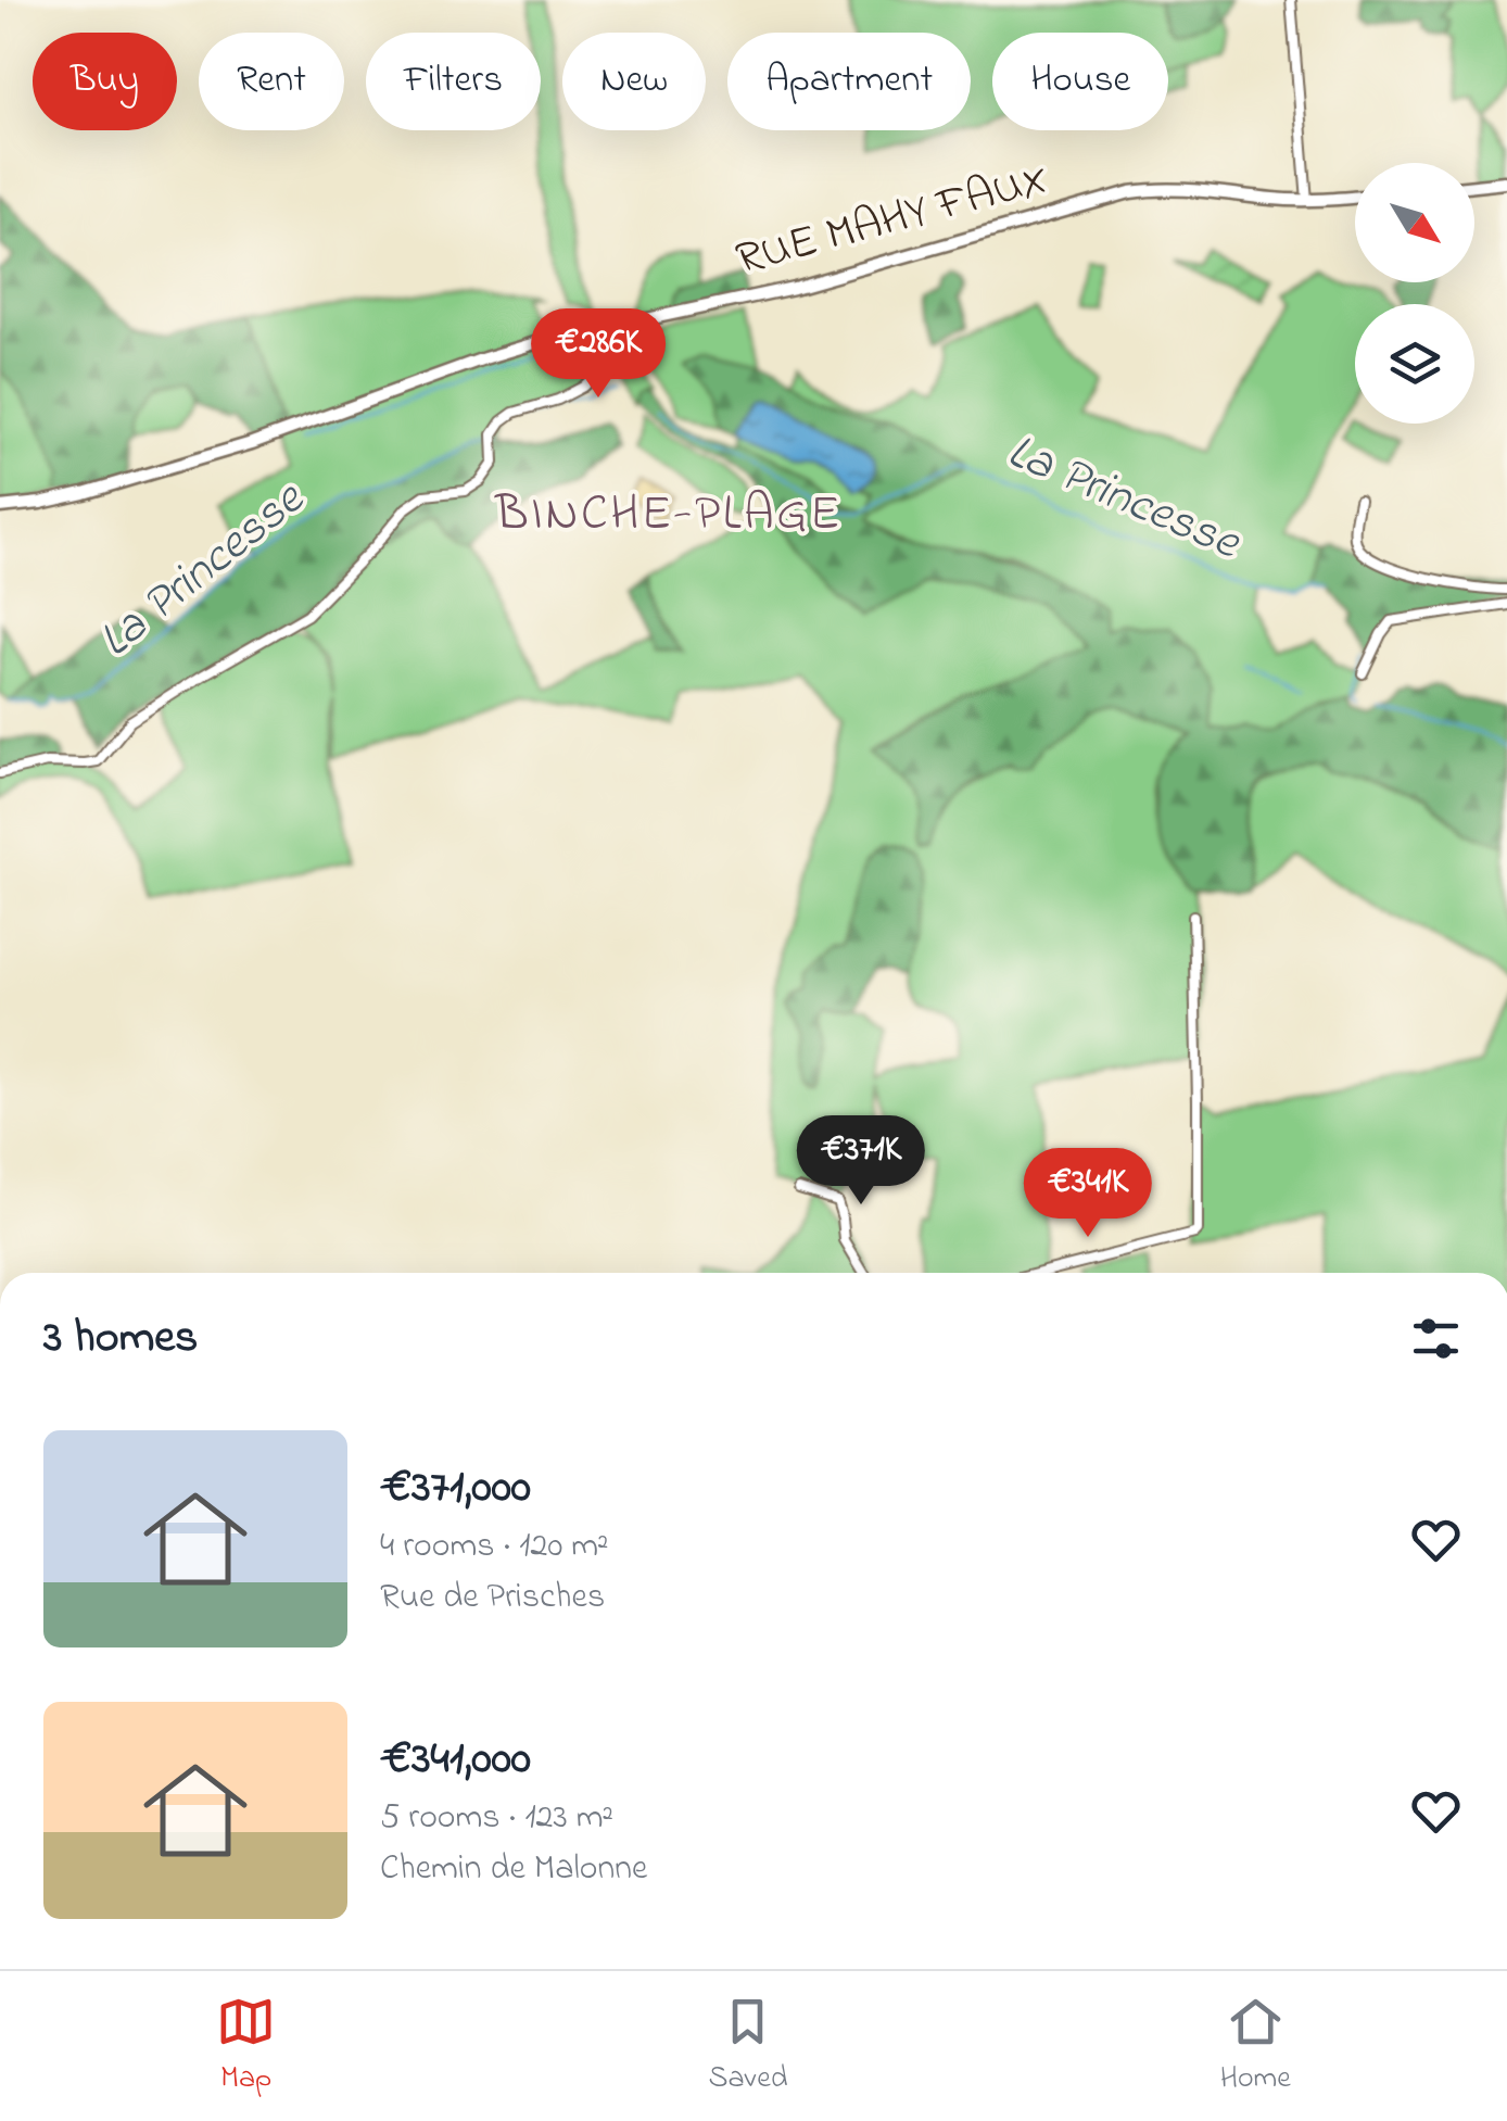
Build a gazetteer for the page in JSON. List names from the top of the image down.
{
  "streets": {
    "street": ["RUE MAHY FAUX"]
  },
  "districts": ["BINCHE-PLAGE"],
  "water": ["La Princesse"],
  "north": "bottom right",
  "page": {
    "chip": [
      "Buy",
      "Rent",
      "Filters",
      "New",
      "Apartment",
      "House"
    ],
    "price": ["€286K", "€371K", "€341K"],
    "heading": "3 homes",
    "list": [
      {
        "name": "€371,000",
        "note": "4 rooms · 120 m² · Rue de Prisches"
      },
      {
        "name": "€341,000",
        "note": "5 rooms · 123 m² · Chemin de Malonne"
      }
    ],
    "tabs": ["Map", "Saved", "Home"]
  }
}
